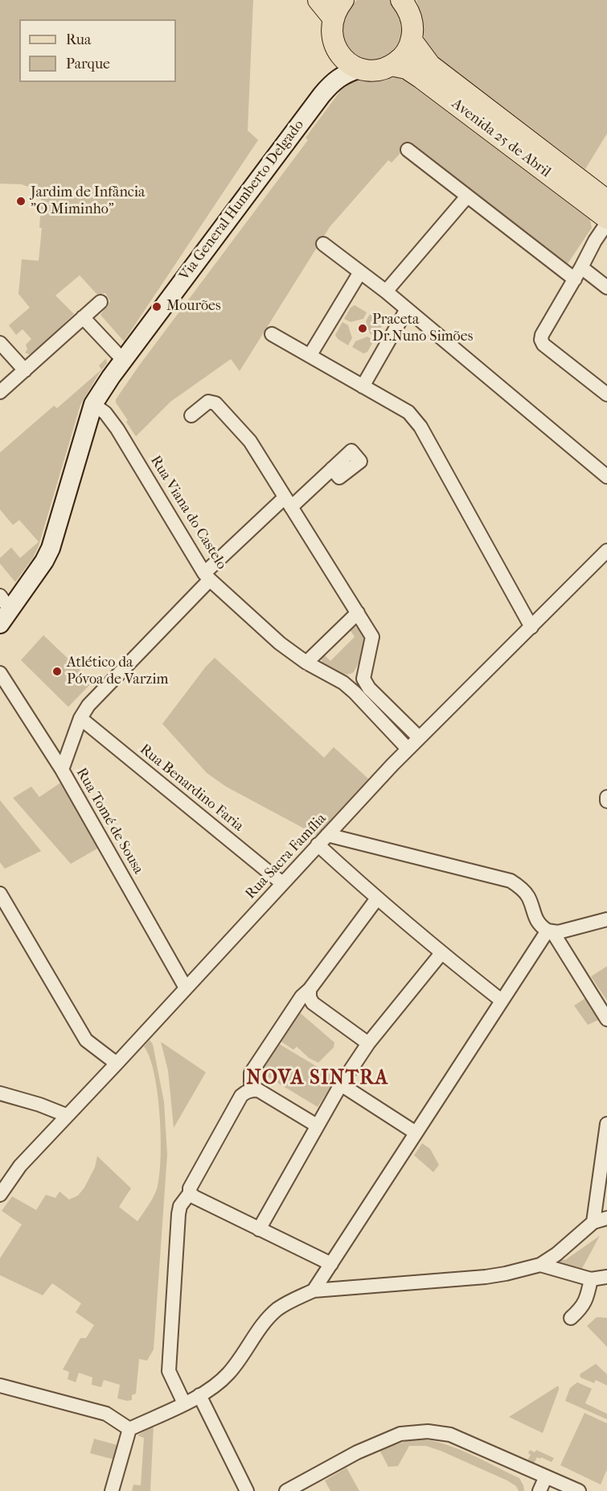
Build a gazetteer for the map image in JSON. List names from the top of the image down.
{
  "streets": {
    "main road": ["Avenida 25 de Abril", "Via General Humberto Delgado"],
    "street": [
      "Rua Viana do Castelo",
      "Rua Benardino Faria",
      "Rua Tomé de Sousa",
      "Rua Sacra Família"
    ]
  },
  "crossings": [
    ["Via General Humberto Delgado", "Rua Viana do Castelo"],
    ["Rua Viana do Castelo", "Rua Sacra Família"],
    ["Rua Benardino Faria", "Rua Sacra Família"],
    ["Rua Tomé de Sousa", "Rua Sacra Família"]
  ],
  "districts": ["NOVA SINTRA"],
  "places": [
    "Jardim de Infância \"O Miminho\"",
    "Mourões",
    "Praceta Dr.Nuno Simões",
    "Atlético da Póvoa de Varzim"
  ],
  "legend": ["Rua", "Parque"]
}
